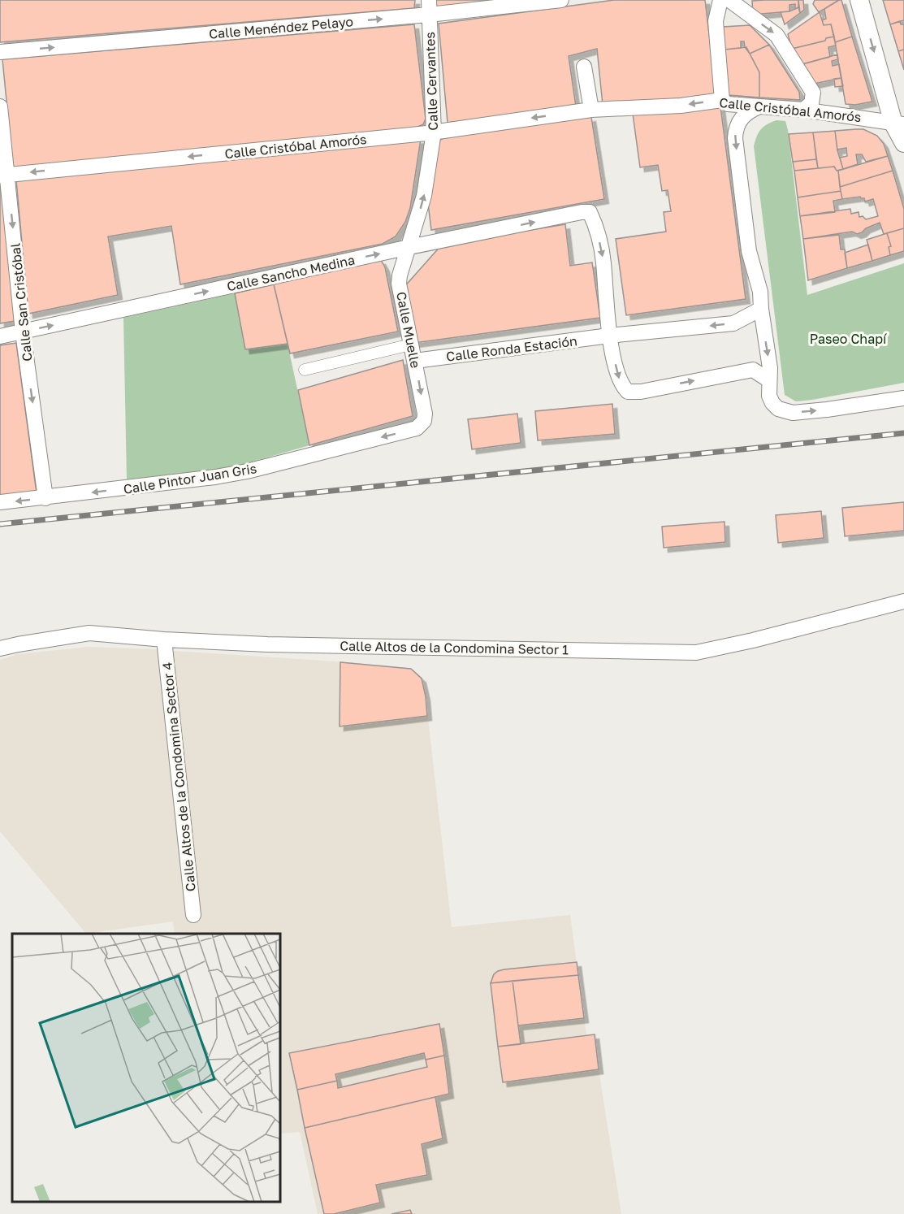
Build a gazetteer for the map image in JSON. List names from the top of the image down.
{
  "streets": {
    "street": [
      "Calle Menéndez Pelayo",
      "Calle Cervantes",
      "Calle Cristóbal Amorós",
      "Calle Sancho Medina",
      "Calle San Cristóbal",
      "Calle Muelle",
      "Calle Ronda Estación",
      "Calle Pintor Juan Gris",
      "Calle Altos de la Condomina Sector 1",
      "Calle Altos de la Condomina Sector 4"
    ]
  },
  "crossings": [
    ["Calle Menéndez Pelayo", "Calle Cervantes"],
    ["Calle Cervantes", "Calle Cristóbal Amorós"],
    ["Calle Cervantes", "Calle Sancho Medina"],
    ["Calle Cervantes", "Calle Muelle"],
    ["Calle Cristóbal Amorós", "Calle San Cristóbal"],
    ["Calle Sancho Medina", "Calle San Cristóbal"],
    ["Calle Sancho Medina", "Calle Muelle"],
    ["Calle Sancho Medina", "Calle Ronda Estación"],
    ["Calle San Cristóbal", "Calle Pintor Juan Gris"],
    ["Calle Muelle", "Calle Ronda Estación"],
    ["Calle Muelle", "Calle Pintor Juan Gris"],
    ["Calle Altos de la Condomina Sector 1", "Calle Altos de la Condomina Sector 4"]
  ],
  "one_way": [
    "Calle Menéndez Pelayo",
    "Calle Cervantes",
    "Calle Cristóbal Amorós",
    "Calle Sancho Medina",
    "Calle San Cristóbal",
    "Calle Ronda Estación",
    "Calle Pintor Juan Gris"
  ],
  "parks": ["Paseo Chapí"]
}
